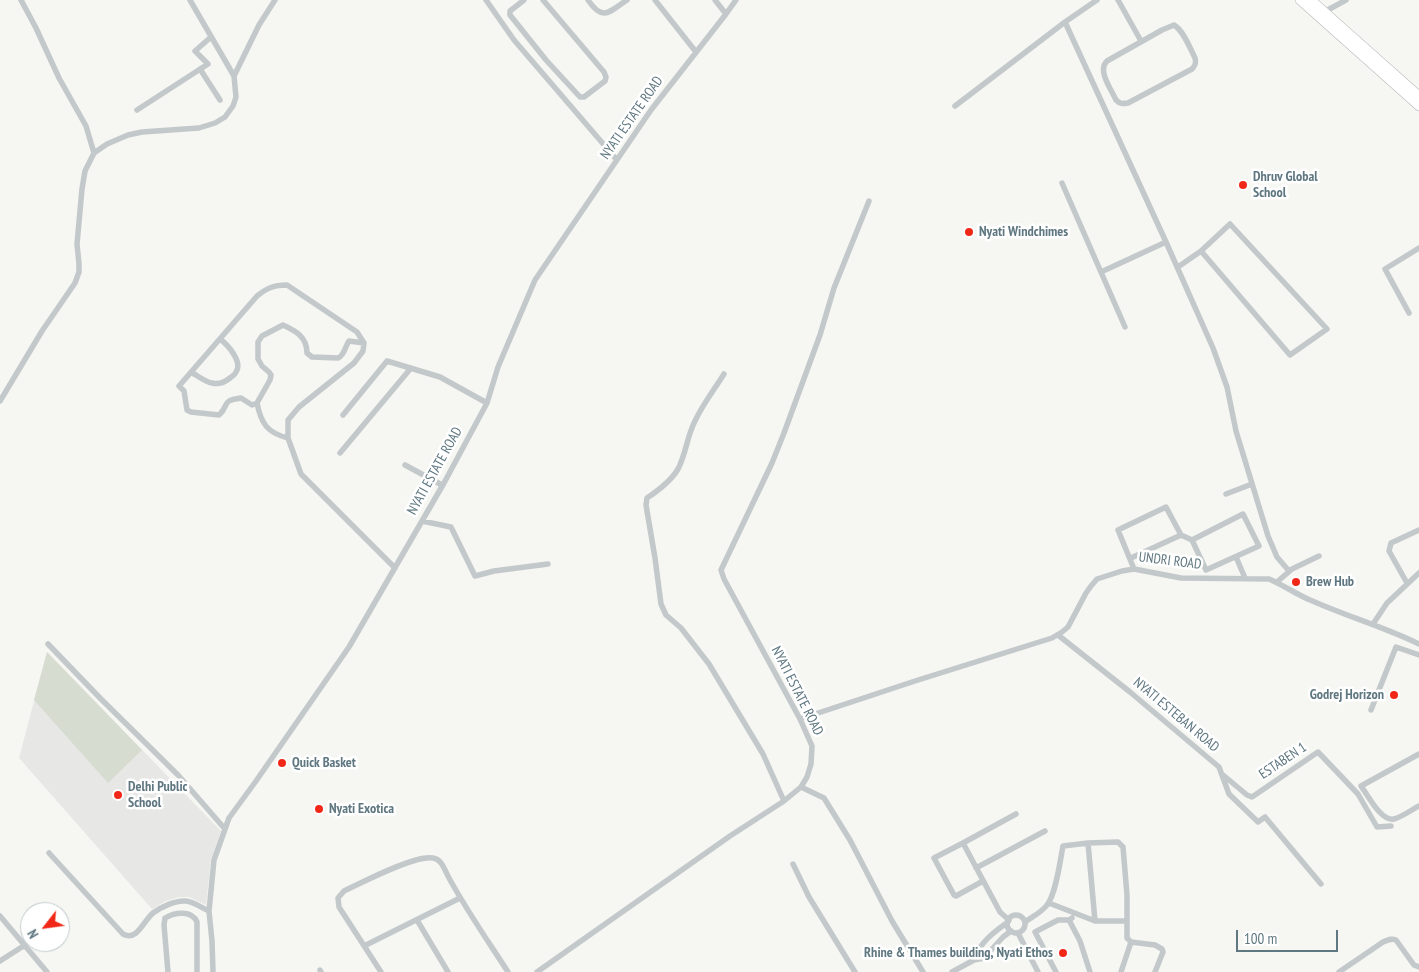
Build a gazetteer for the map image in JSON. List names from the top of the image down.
{
  "streets": {
    "street": [
      "NYATI ESTATE ROAD",
      "UNDRI ROAD",
      "NYATI ESTEBAN ROAD",
      "ESTABEN 1"
    ]
  },
  "crossings": [
    ["UNDRI ROAD", "NYATI ESTEBAN ROAD"],
    ["NYATI ESTEBAN ROAD", "ESTABEN 1"]
  ],
  "places": [
    "Dhruv Global School",
    "Nyati Windchimes",
    "Brew Hub",
    "Godrej Horizon",
    "Quick Basket",
    "Delhi Public School",
    "Nyati Exotica",
    "Rhine & Thames building, Nyati Ethos"
  ],
  "scale_bar": "100 m",
  "north": "bottom left"
}
